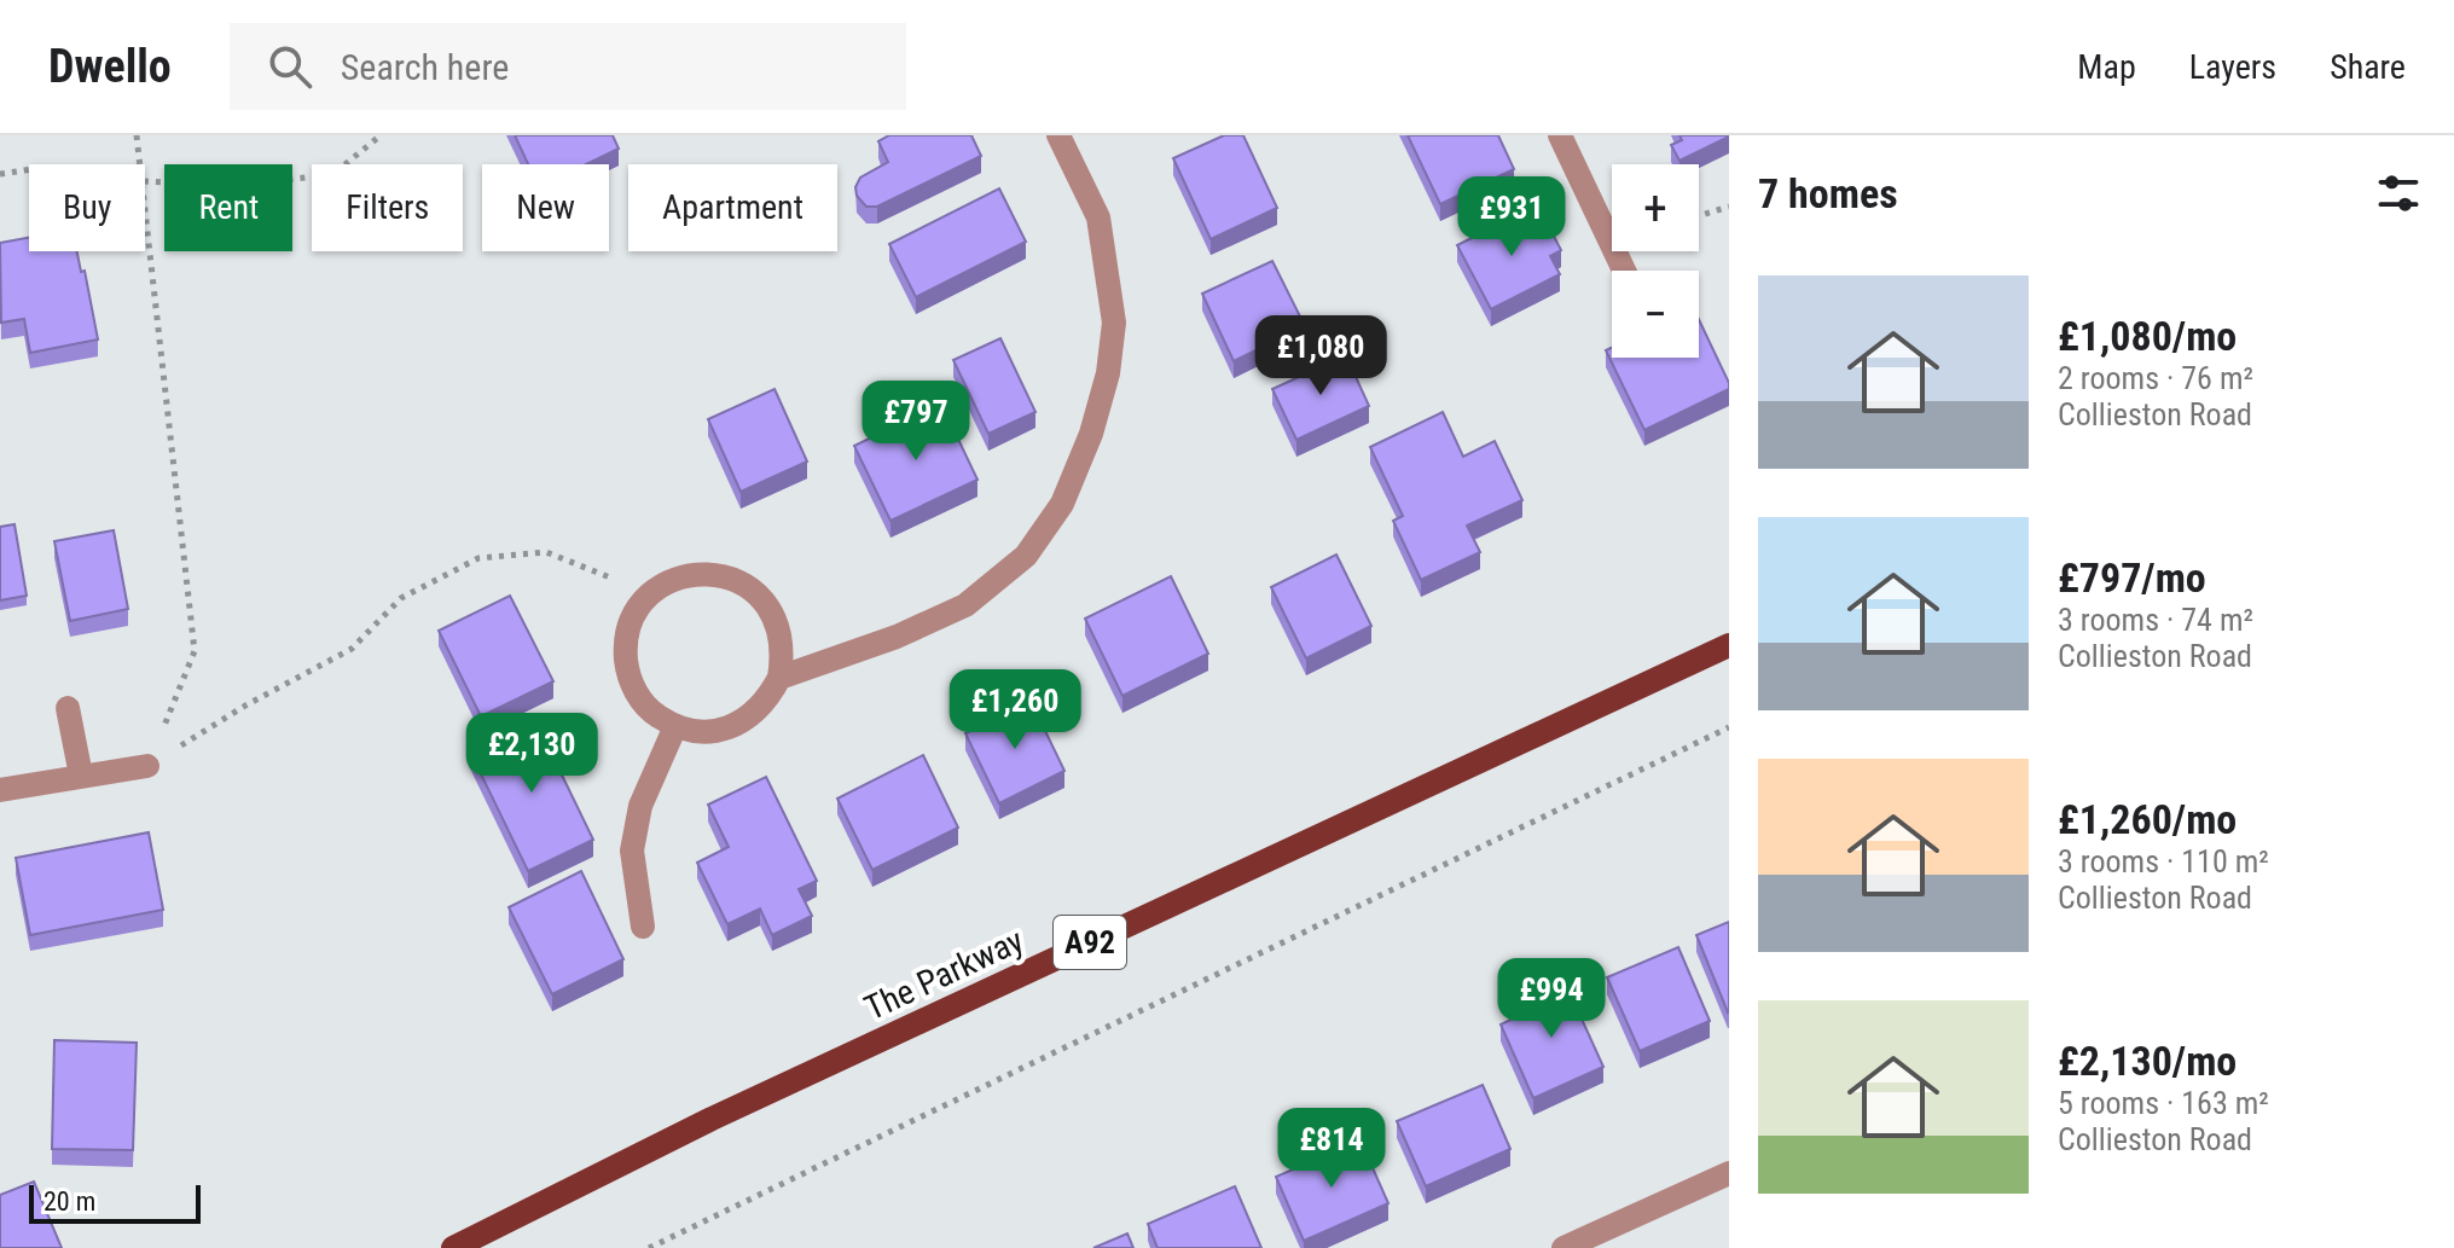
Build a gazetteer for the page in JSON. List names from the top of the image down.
{
  "streets": {
    "main road": ["A92", "The Parkway"]
  },
  "scale_bar": "20 m",
  "page": {
    "header": "Dwello",
    "search": "Search here",
    "nav": ["Map", "Layers", "Share"],
    "heading": "7 homes",
    "map_buttons": ["+", "−"],
    "chip": [
      "Buy",
      "Rent",
      "Filters",
      "New",
      "Apartment"
    ],
    "price": [
      "£931",
      "£1,080",
      "£797",
      "£1,260",
      "£2,130",
      "£994",
      "£814"
    ],
    "list": [
      {
        "name": "£1,080/mo",
        "note": "2 rooms · 76 m² · Collieston Road"
      },
      {
        "name": "£797/mo",
        "note": "3 rooms · 74 m² · Collieston Road"
      },
      {
        "name": "£1,260/mo",
        "note": "3 rooms · 110 m² · Collieston Road"
      },
      {
        "name": "£2,130/mo",
        "note": "5 rooms · 163 m² · Collieston Road"
      }
    ],
    "scale": "20 m"
  }
}
